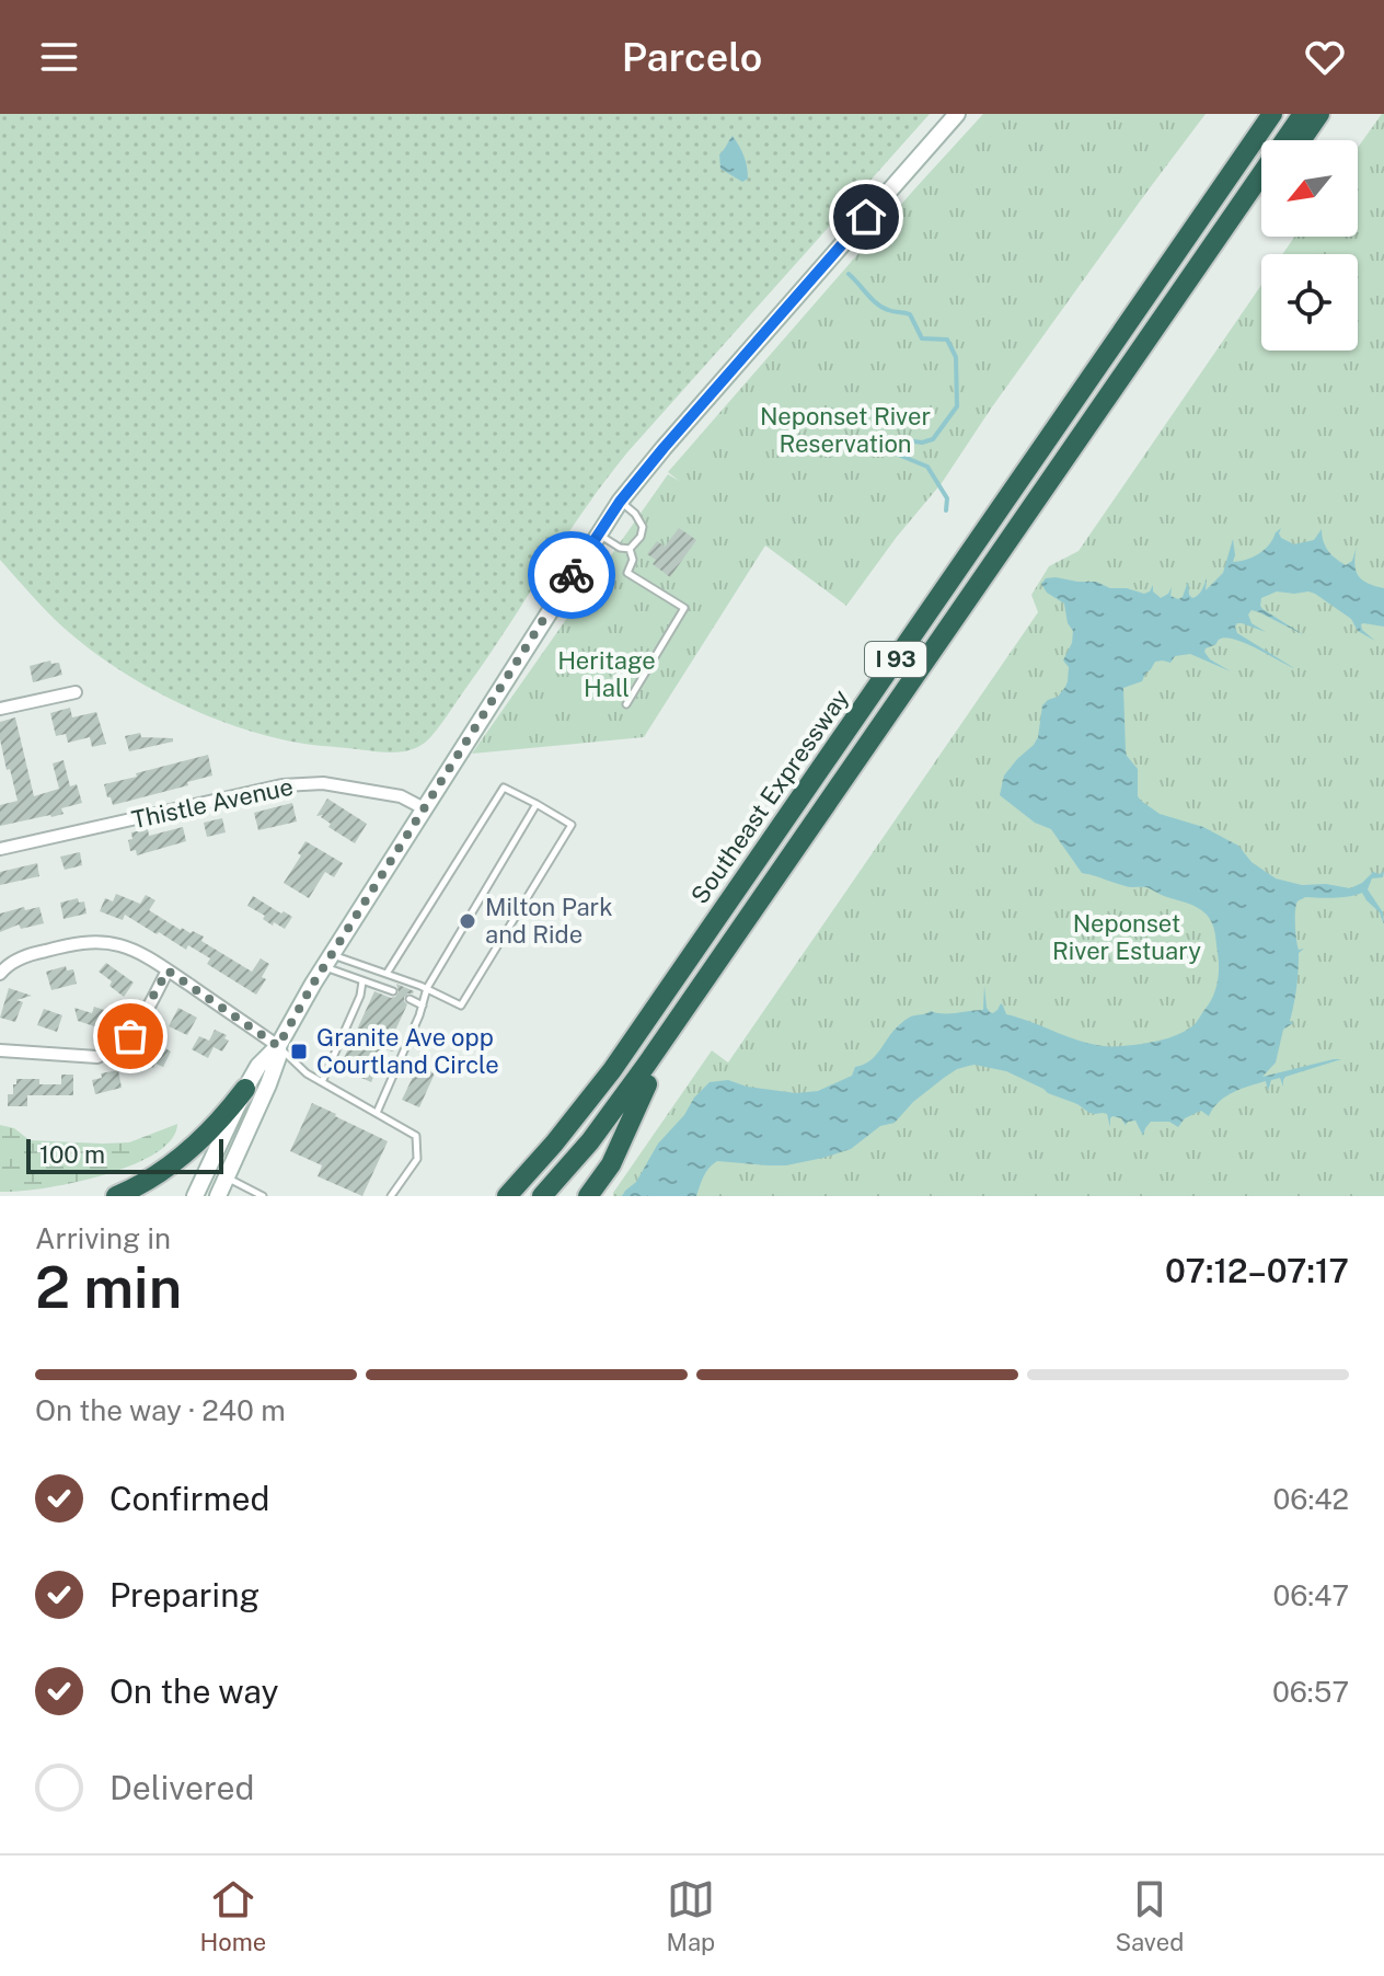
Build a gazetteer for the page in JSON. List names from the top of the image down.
{
  "streets": {
    "highway": ["I 93", "Southeast Expressway"],
    "street": ["Thistle Avenue"]
  },
  "parks": ["Neponset River Reservation", "Heritage Hall", "Neponset River Estuary"],
  "places": {
    "other": ["Milton Park and Ride"],
    "transit": ["Granite Ave opp Courtland Circle"]
  },
  "scale_bar": "100 m",
  "north": "bottom left",
  "page": {
    "header": "Parcelo",
    "scale": "100 m",
    "heading": ["2 min", "Arriving in", "07:12–07:17"],
    "bar": "On the way · 240 m",
    "list": [
      ["Confirmed", "06:42"],
      ["Preparing", "06:47"],
      ["On the way", "06:57"],
      "Delivered"
    ],
    "tabs": ["Home", "Map", "Saved"]
  }
}
